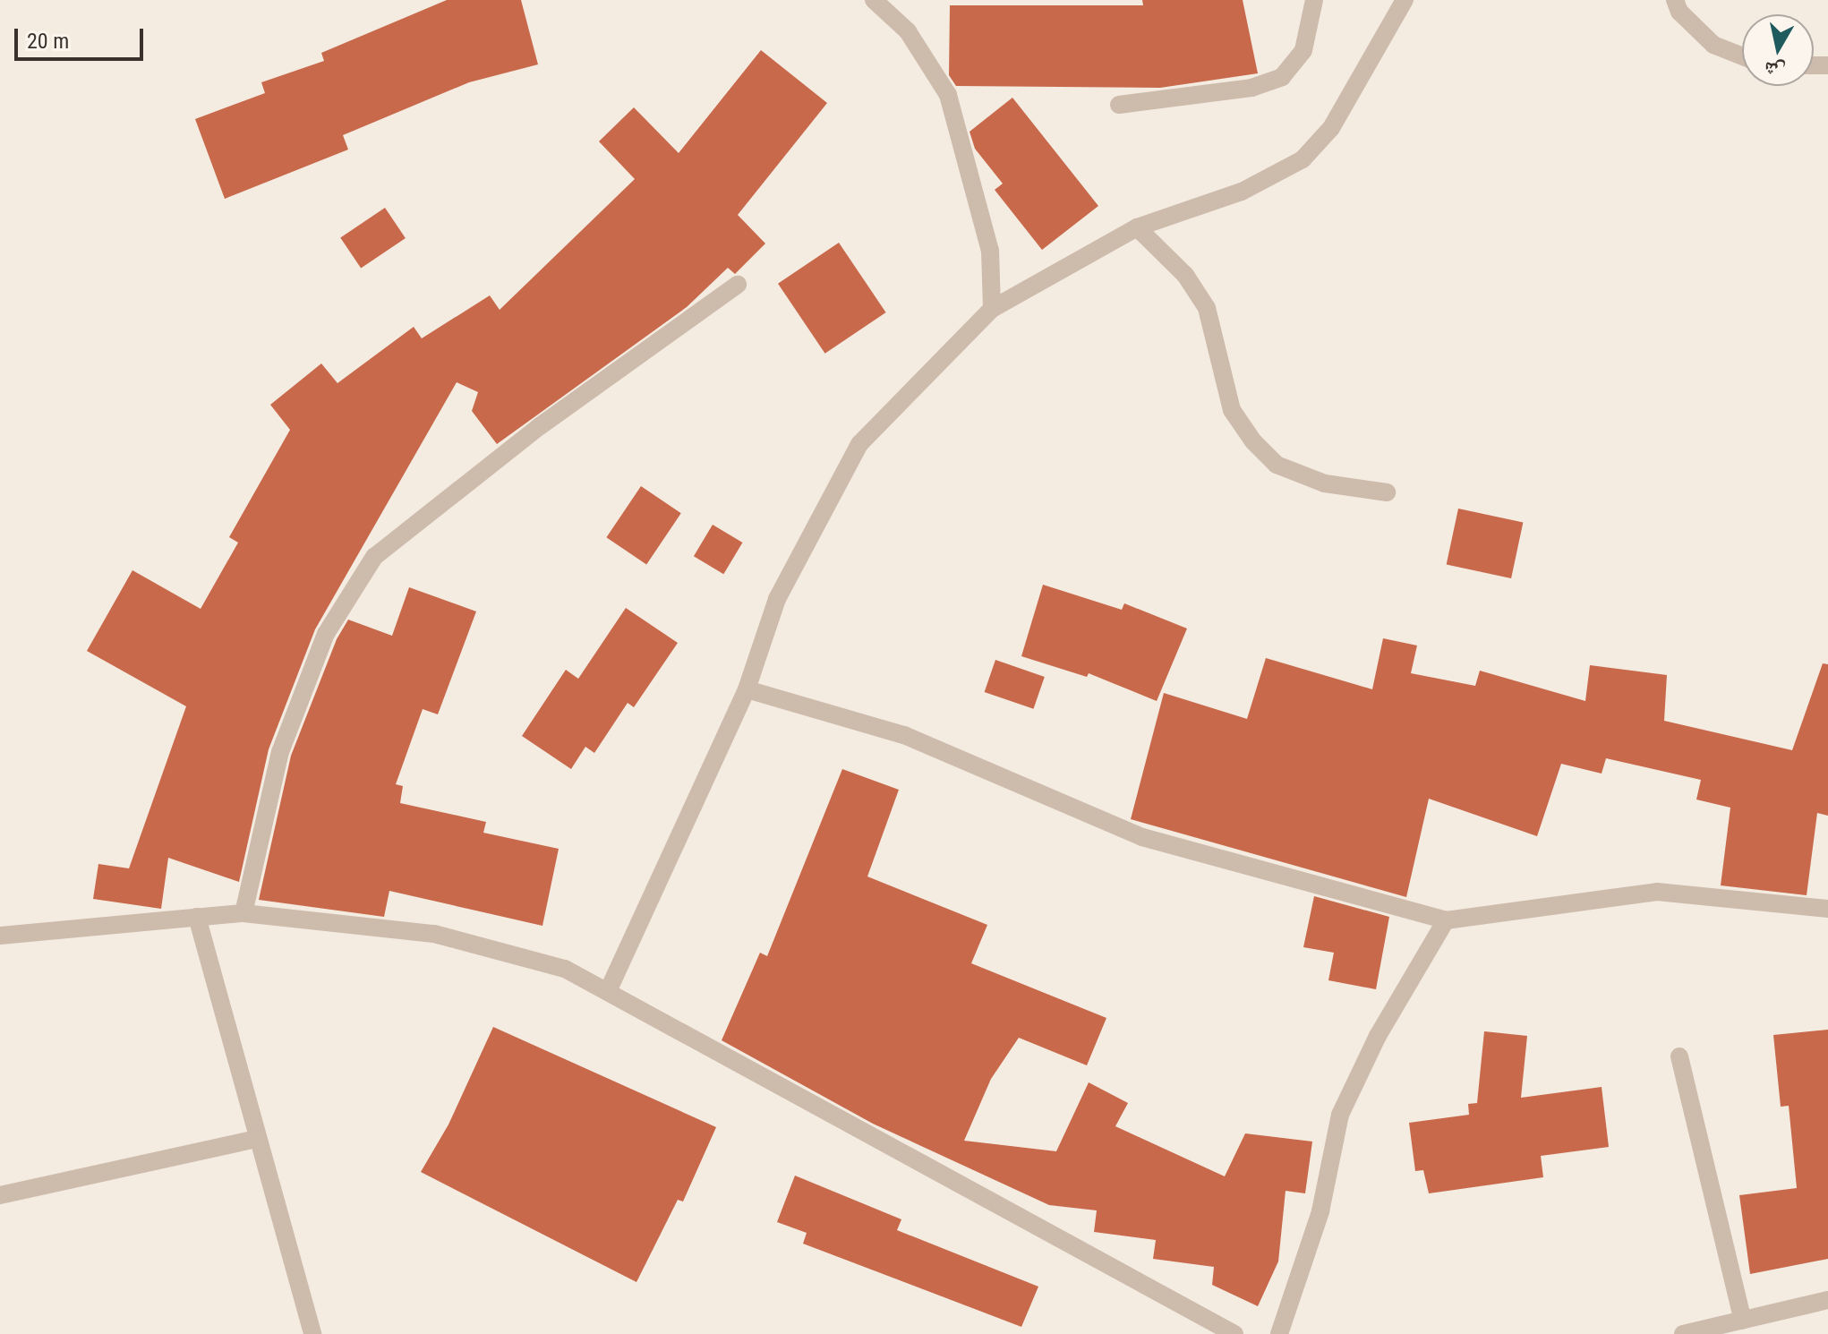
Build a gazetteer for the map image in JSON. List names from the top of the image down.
{
  "scale_bar": "20 m",
  "north": "bottom"
}
